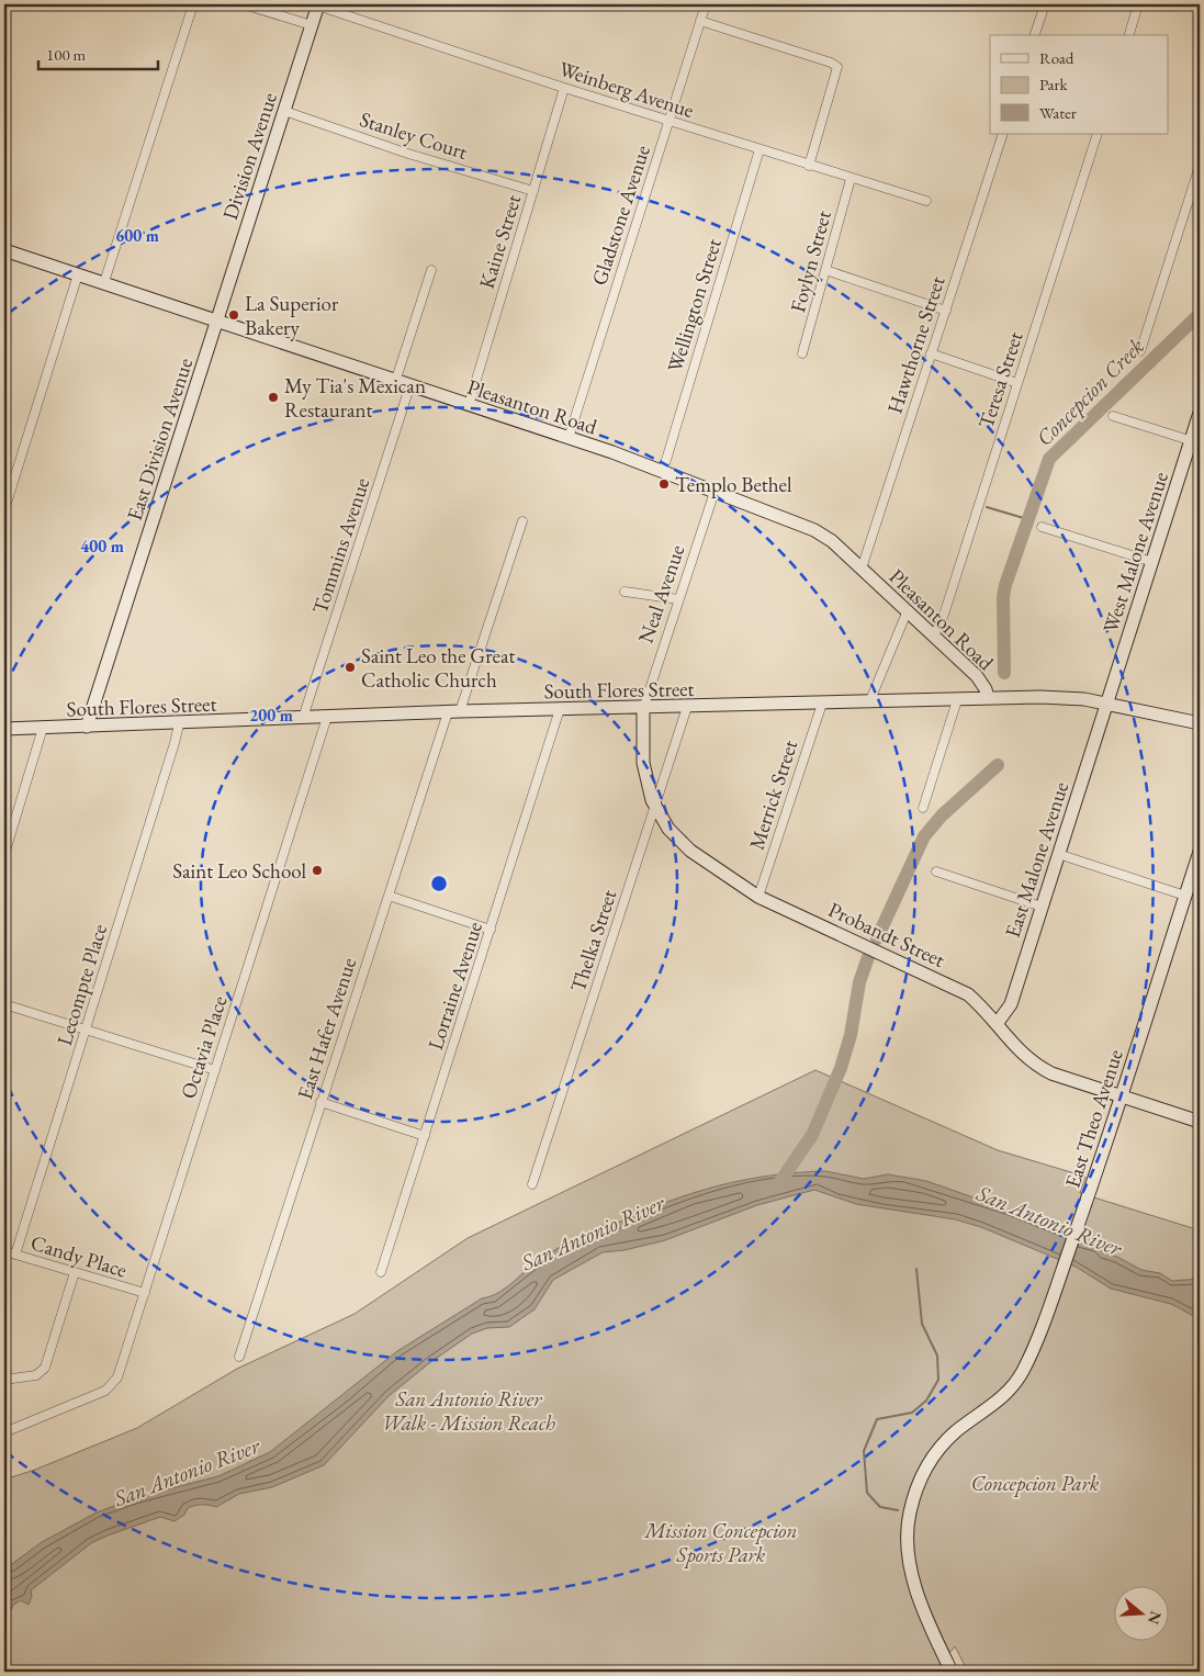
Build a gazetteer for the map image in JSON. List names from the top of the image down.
{
  "streets": {
    "main road": [
      "Division Avenue",
      "Pleasanton Road",
      "East Division Avenue",
      "West Malone Avenue",
      "South Flores Street",
      "East Malone Avenue",
      "Probandt Street",
      "East Theo Avenue"
    ],
    "street": [
      "Weinberg Avenue",
      "Stanley Court",
      "Gladstone Avenue",
      "Kaine Street",
      "Foylyn Street",
      "Wellington Street",
      "Hawthorne Street",
      "Teresa Street",
      "Tommins Avenue",
      "Neal Avenue",
      "Merrick Street",
      "Thelka Street",
      "Lecompte Place",
      "Lorraine Avenue",
      "East Hafer Avenue",
      "Octavia Place",
      "Candy Place"
    ]
  },
  "crossings": [
    ["Weinberg Avenue", "Division Avenue"],
    ["Weinberg Avenue", "Gladstone Avenue"],
    ["Weinberg Avenue", "Kaine Street"],
    ["Weinberg Avenue", "Foylyn Street"],
    ["Weinberg Avenue", "Wellington Street"],
    ["Stanley Court", "Division Avenue"],
    ["Stanley Court", "Kaine Street"],
    ["Division Avenue", "Pleasanton Road"],
    ["Division Avenue", "East Division Avenue"],
    ["Gladstone Avenue", "Pleasanton Road"],
    ["Kaine Street", "Pleasanton Road"],
    ["Wellington Street", "Pleasanton Road"],
    ["Hawthorne Street", "Pleasanton Road"],
    ["Teresa Street", "Pleasanton Road"],
    ["Pleasanton Road", "East Division Avenue"],
    ["Pleasanton Road", "Tommins Avenue"],
    ["Pleasanton Road", "Neal Avenue"],
    ["Pleasanton Road", "South Flores Street"],
    ["East Division Avenue", "South Flores Street"],
    ["Tommins Avenue", "South Flores Street"],
    ["West Malone Avenue", "South Flores Street"],
    ["West Malone Avenue", "East Malone Avenue"],
    ["Neal Avenue", "South Flores Street"],
    ["Neal Avenue", "Probandt Street"],
    ["South Flores Street", "Merrick Street"],
    ["South Flores Street", "East Malone Avenue"],
    ["South Flores Street", "Probandt Street"],
    ["South Flores Street", "Thelka Street"],
    ["South Flores Street", "Lecompte Place"],
    ["South Flores Street", "Lorraine Avenue"],
    ["South Flores Street", "East Hafer Avenue"],
    ["South Flores Street", "Octavia Place"],
    ["Merrick Street", "Probandt Street"],
    ["East Malone Avenue", "Probandt Street"],
    ["Probandt Street", "Thelka Street"],
    ["Probandt Street", "East Theo Avenue"],
    ["Lecompte Place", "Candy Place"],
    ["Octavia Place", "Candy Place"]
  ],
  "water": ["Concepcion Creek", "San Antonio River"],
  "parks": ["San Antonio River Walk - Mission Reach", "Concepcion Park", "Mission Concepcion Sports Park"],
  "places": [
    "La Superior Bakery",
    "My Tia's Mexican Restaurant",
    "Templo Bethel",
    "Saint Leo the Great Catholic Church",
    "Saint Leo School"
  ],
  "legend": ["Road", "Park", "Water"],
  "scale_bar": "100 m",
  "north": "right",
  "rings": ["600 m", "400 m", "200 m"]
}
